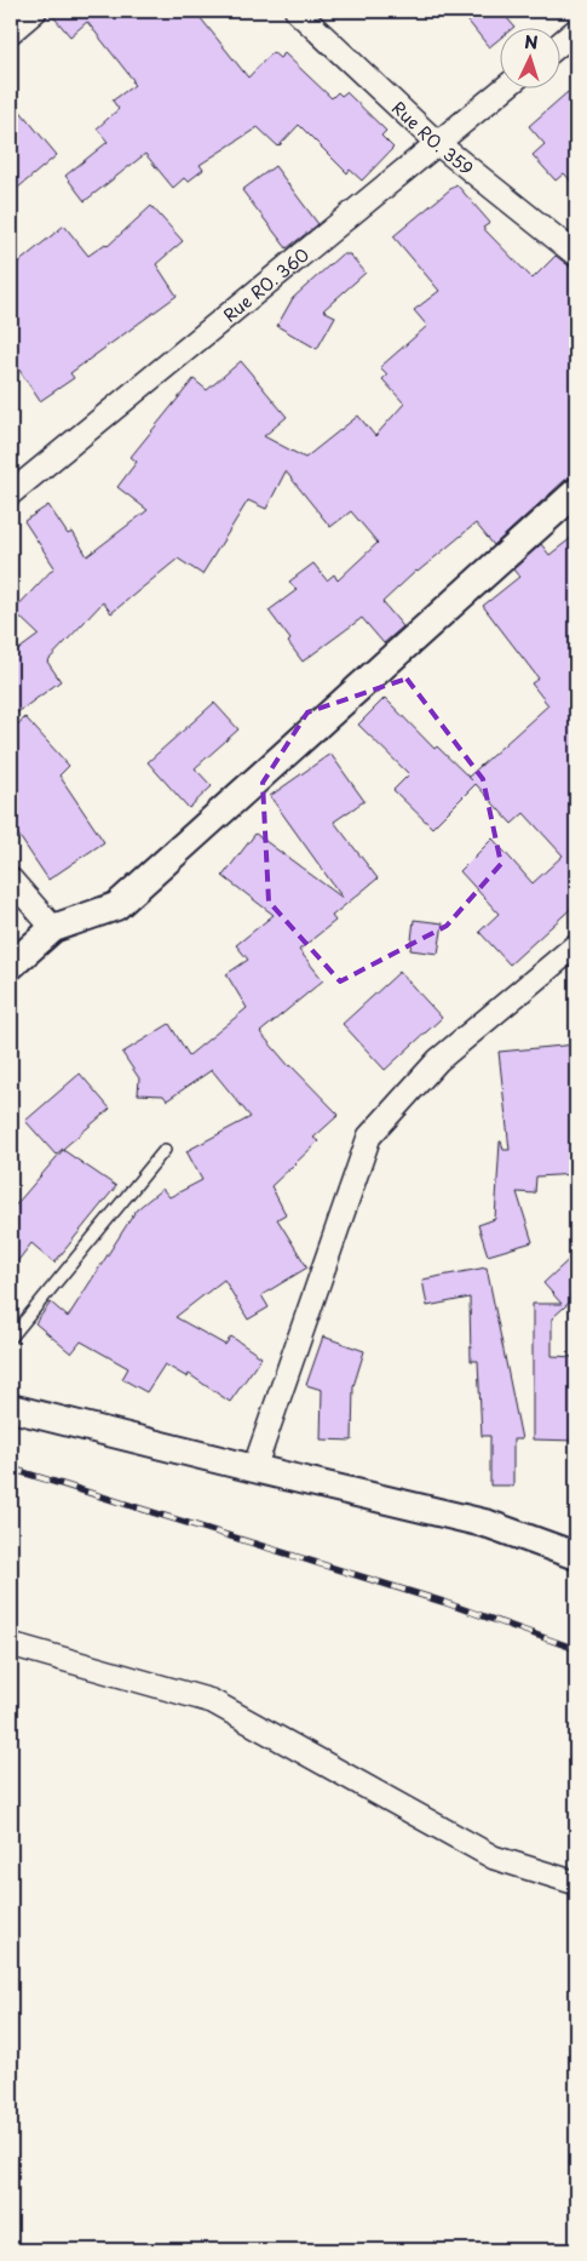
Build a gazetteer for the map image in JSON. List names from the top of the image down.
{
  "streets": {
    "street": ["Rue RO. 359", "Rue RO. 360"]
  },
  "crossings": [
    ["Rue RO. 359", "Rue RO. 360"]
  ],
  "north": "top"
}
